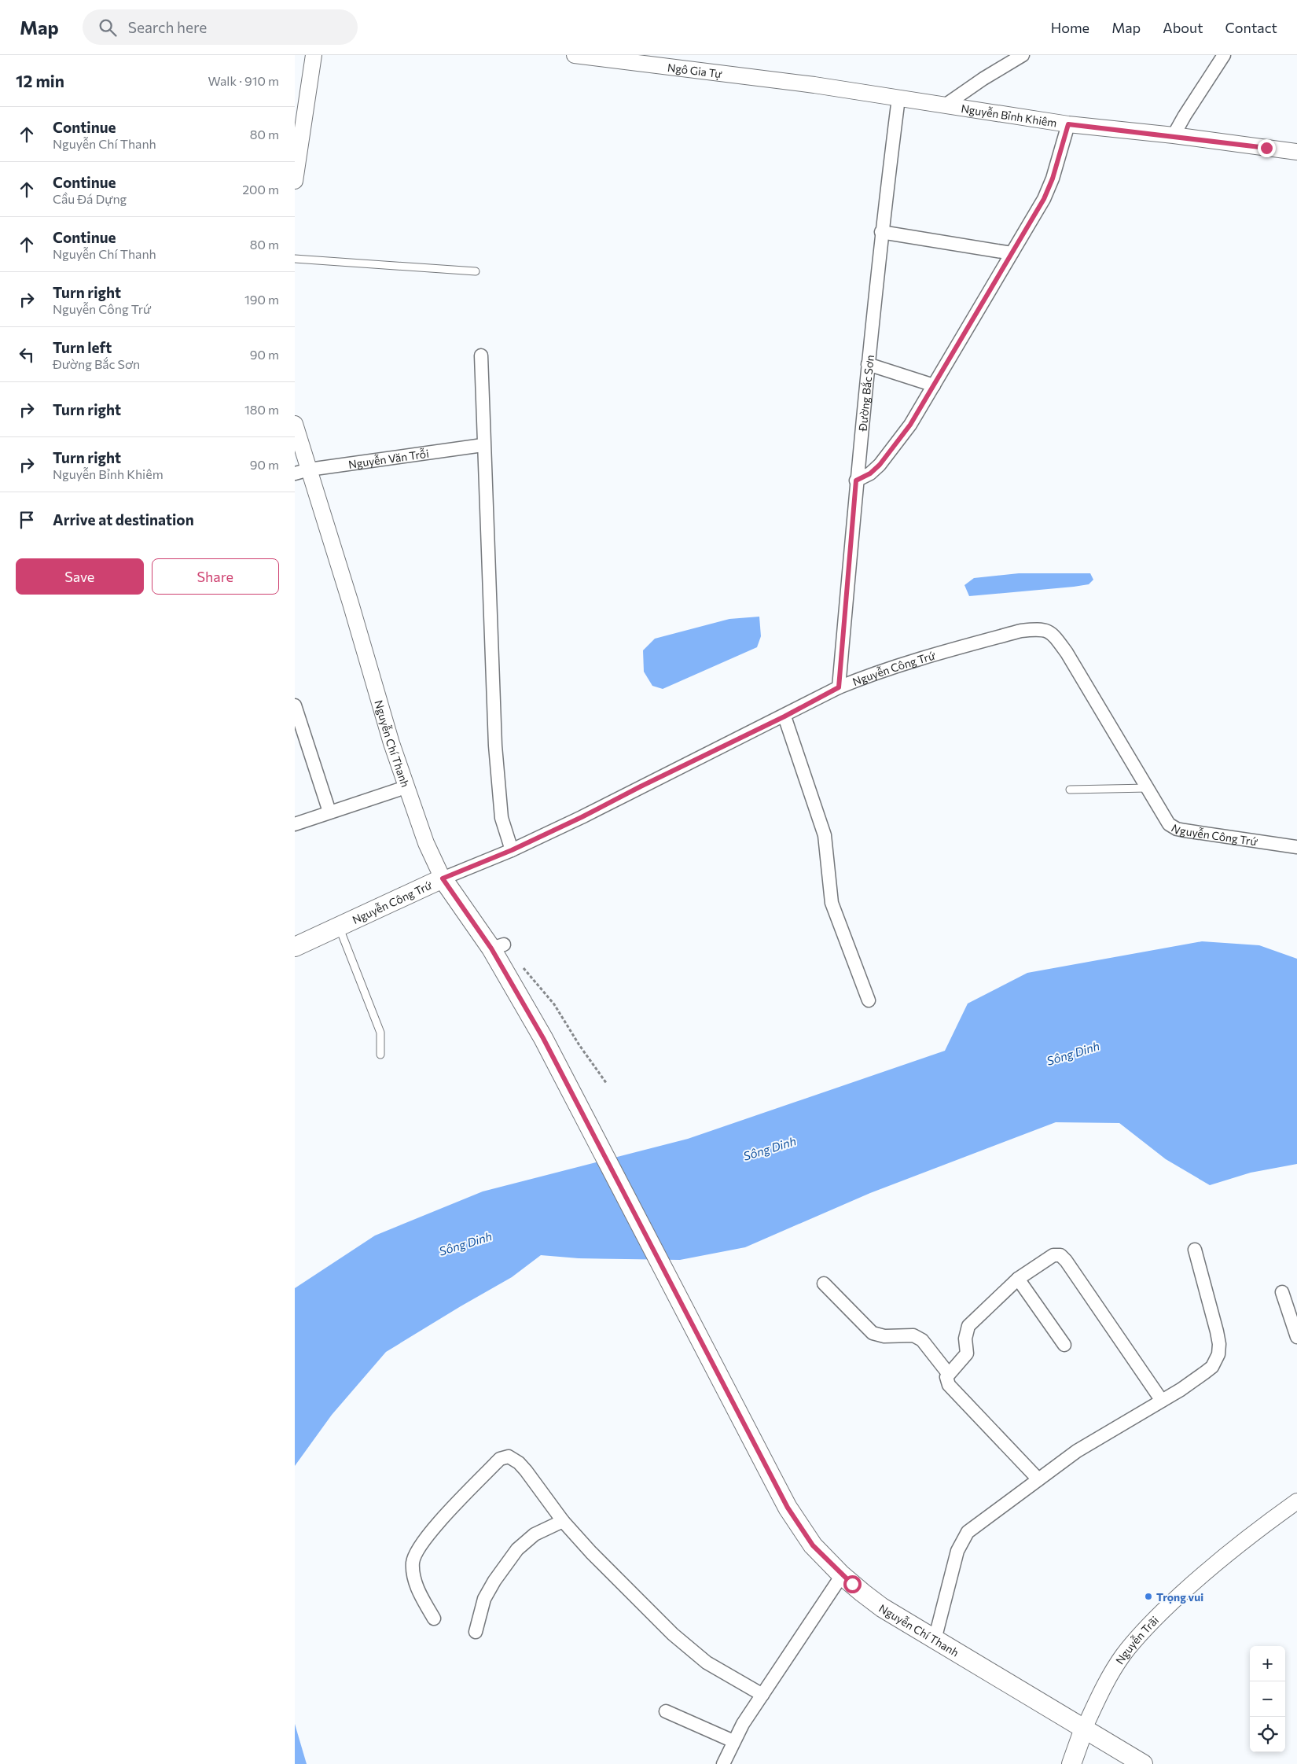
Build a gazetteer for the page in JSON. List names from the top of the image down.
{
  "streets": {
    "main road": ["Nguyễn Công Trứ", "Nguyễn Chí Thanh", "Nguyễn Trãi"],
    "street": [
      "Ngô Gia Tự",
      "Nguyễn Bỉnh Khiêm",
      "Đường Bắc Sơn",
      "Nguyễn Văn Trỗi"
    ]
  },
  "crossings": [
    ["Ngô Gia Tự", "Nguyễn Bỉnh Khiêm"],
    ["Nguyễn Bỉnh Khiêm", "Đường Bắc Sơn"],
    ["Đường Bắc Sơn", "Nguyễn Công Trứ"],
    ["Nguyễn Văn Trỗi", "Nguyễn Chí Thanh"],
    ["Nguyễn Công Trứ", "Nguyễn Chí Thanh"],
    ["Nguyễn Chí Thanh", "Nguyễn Trãi"]
  ],
  "water": ["Sông Dinh"],
  "places": ["Trọng vui"],
  "page": {
    "header": "Map",
    "search": "Search here",
    "nav": [
      "Home",
      "Map",
      "About",
      "Contact"
    ],
    "heading": ["12 min", "Walk · 910 m"],
    "list": [
      ["Continue", "Nguyễn Chí Thanh", "80 m"],
      ["Continue", "Cầu Đá Dựng", "200 m"],
      ["Continue", "Nguyễn Chí Thanh", "80 m"],
      ["Turn right", "Nguyễn Công Trứ", "190 m"],
      ["Turn left", "Đường Bắc Sơn", "90 m"],
      ["Turn right", "180 m"],
      ["Turn right", "Nguyễn Bỉnh Khiêm", "90 m"],
      "Arrive at destination"
    ],
    "buttons": ["Save", "Share"],
    "map_buttons": ["+", "−"]
  }
}
